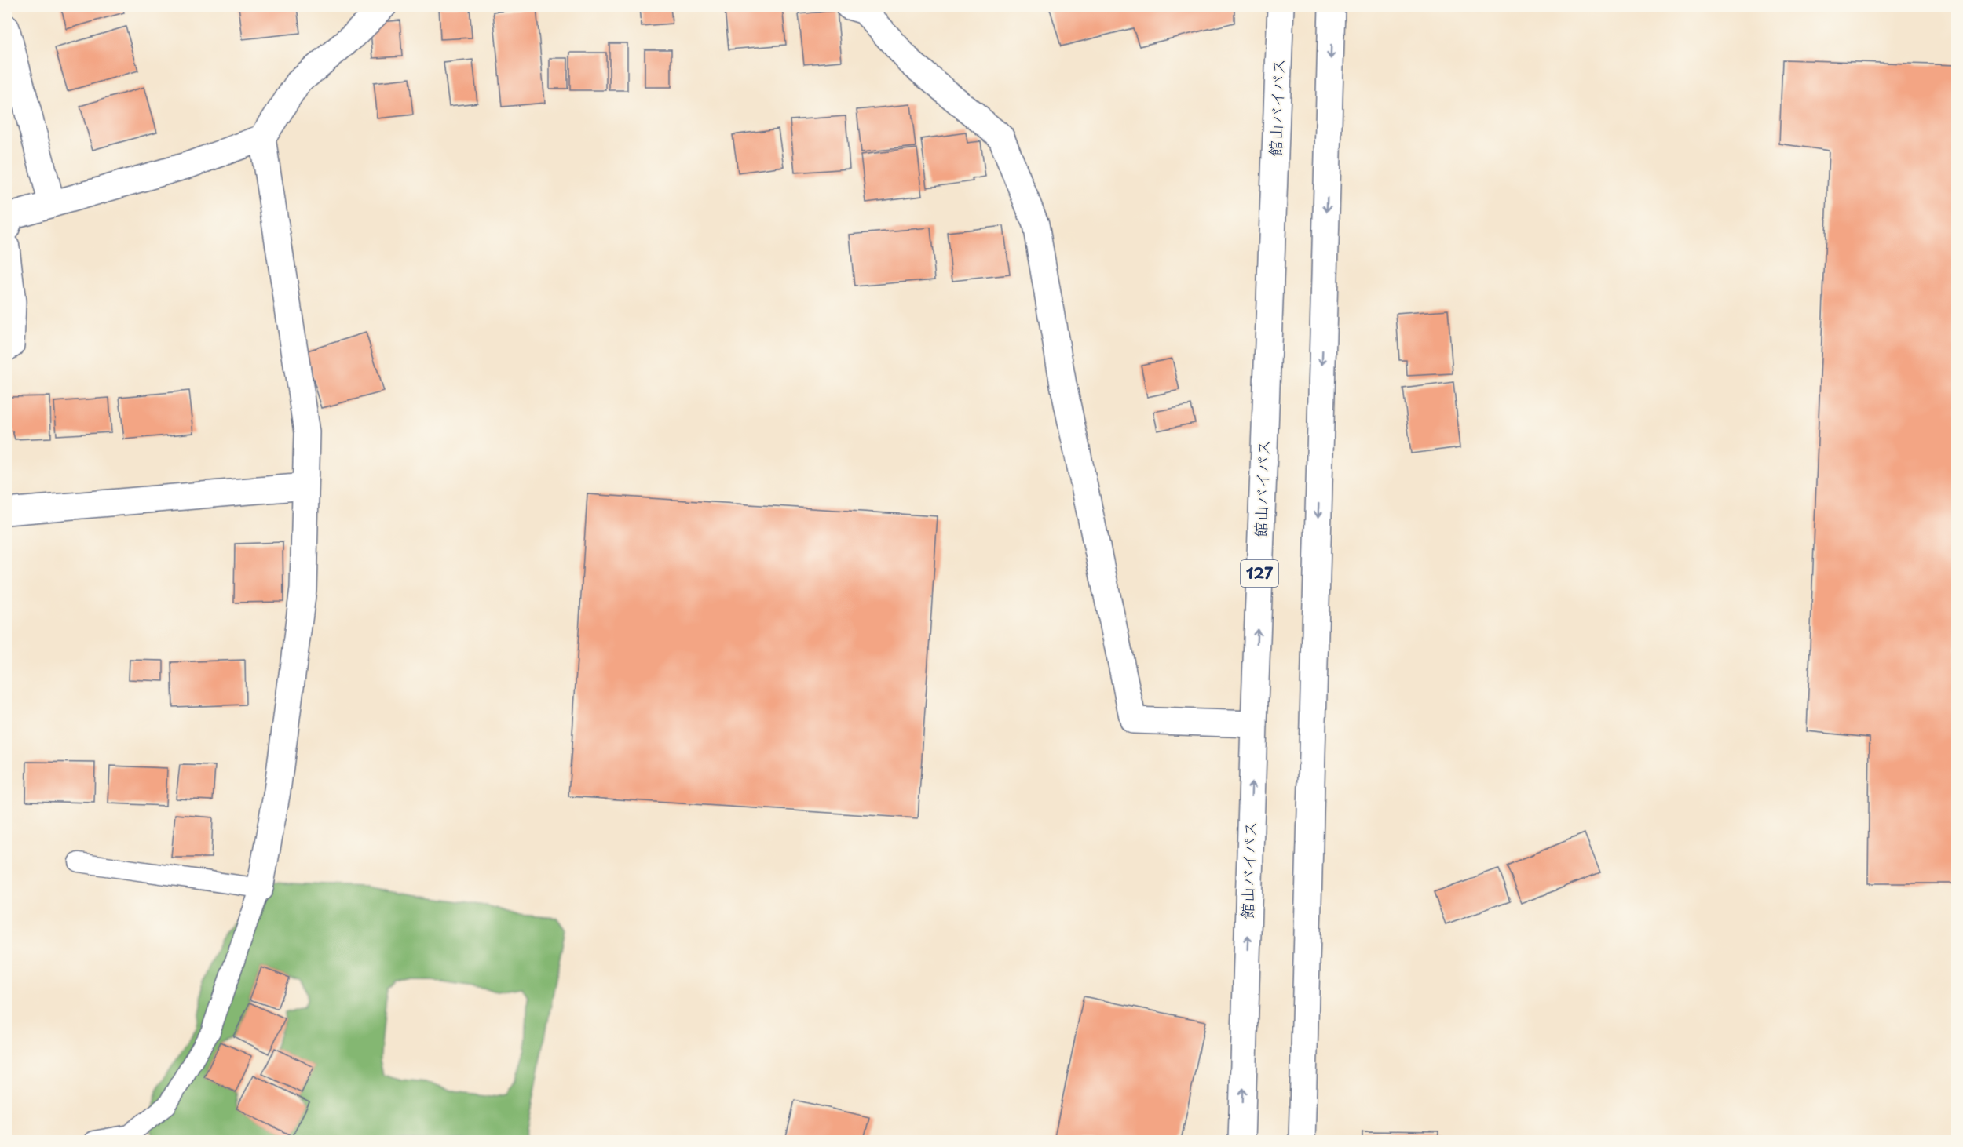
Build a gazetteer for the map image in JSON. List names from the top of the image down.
{
  "streets": {
    "main road": ["館山バイパス", "127"]
  }
}
